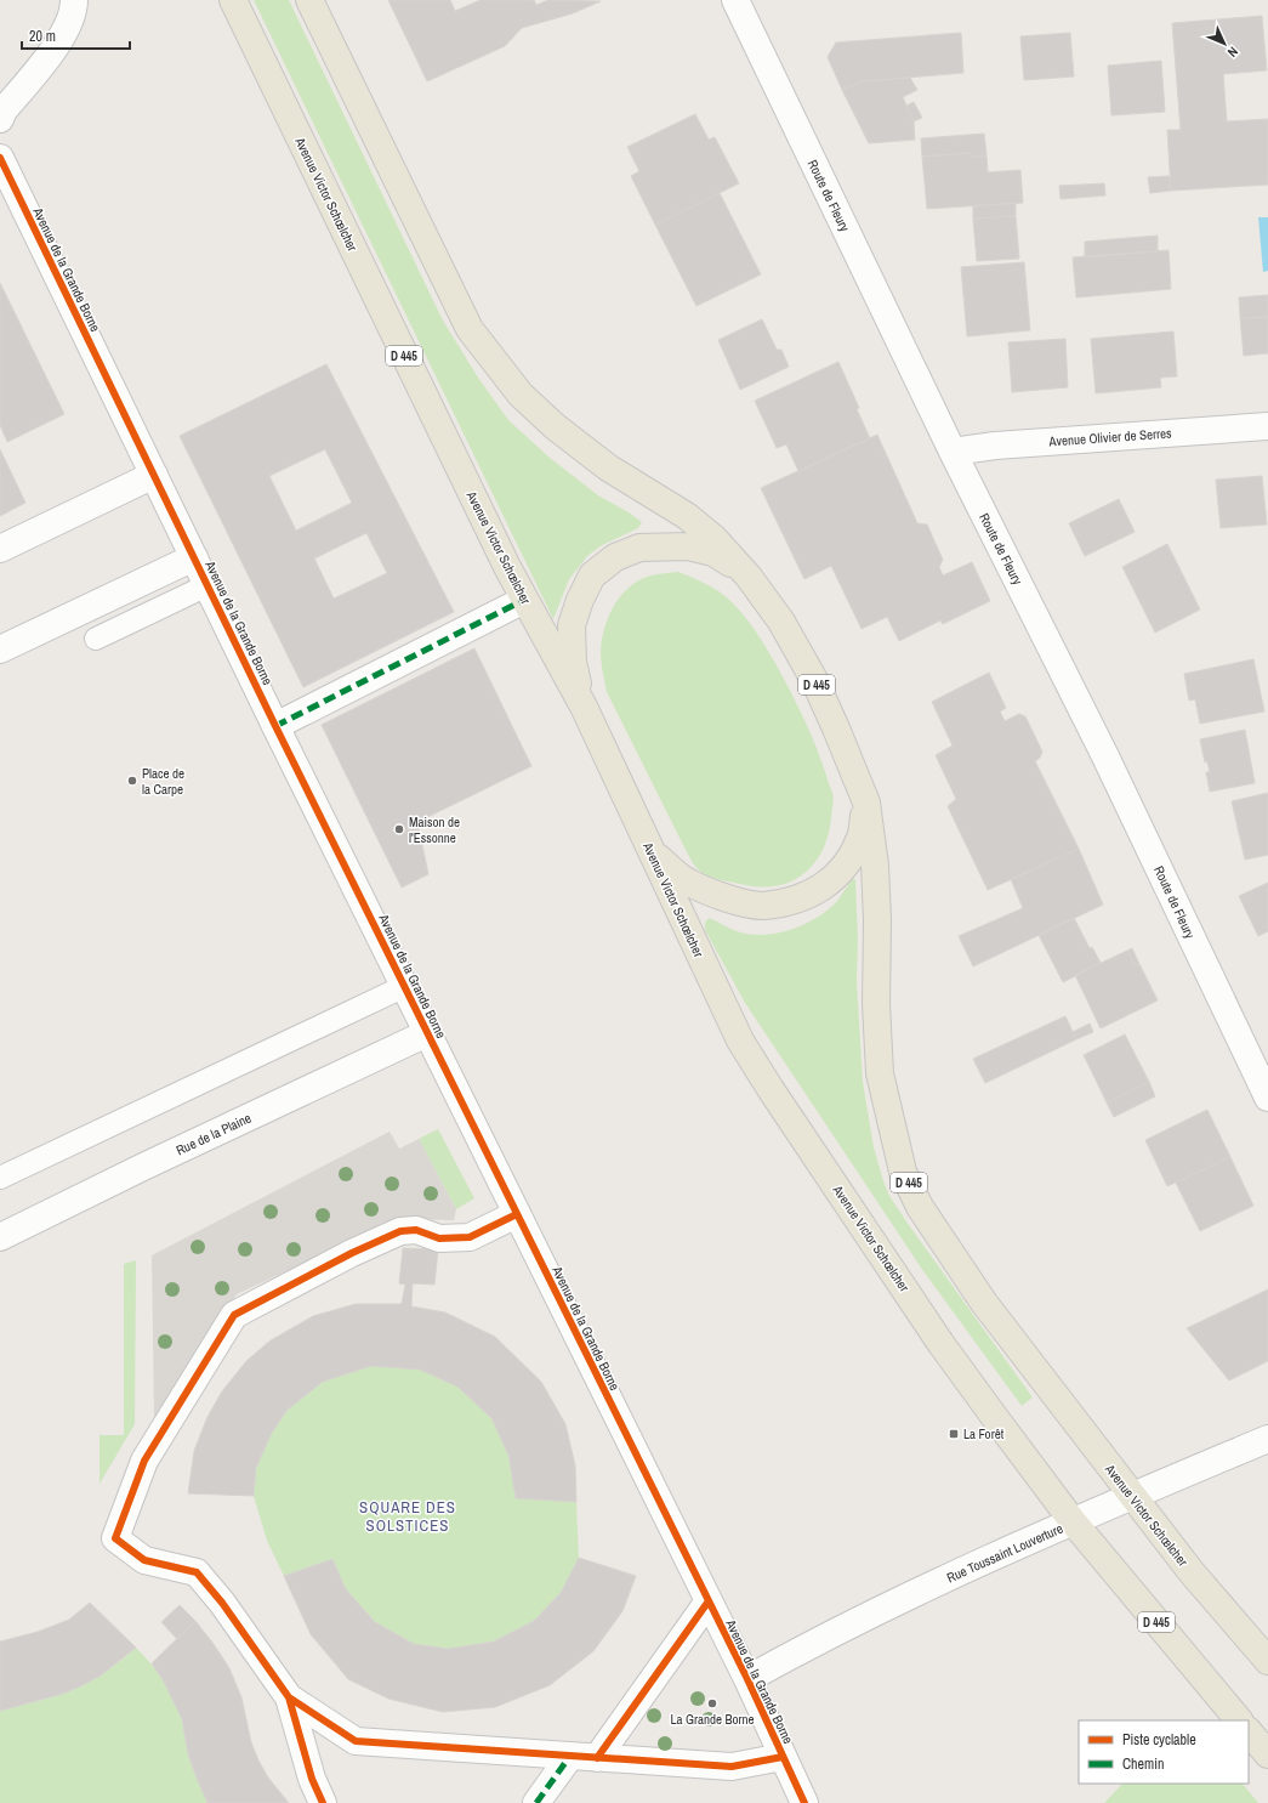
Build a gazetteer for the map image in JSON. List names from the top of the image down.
{
  "streets": {
    "main road": ["Avenue Victor Schœlcher", "D 445"],
    "street": [
      "Route de Fleury",
      "Avenue de la Grande Borne",
      "Avenue Olivier de Serres",
      "Rue de la Plaine",
      "Rue Toussaint Louverture"
    ]
  },
  "crossings": [
    ["Avenue Victor Schœlcher", "Rue Toussaint Louverture"],
    ["Route de Fleury", "Avenue Olivier de Serres"],
    ["Avenue de la Grande Borne", "Rue de la Plaine"],
    ["Avenue de la Grande Borne", "Rue Toussaint Louverture"]
  ],
  "districts": ["SQUARE DES SOLSTICES"],
  "places": {
    "other": ["Place de la Carpe", "Maison de l'Essonne", "La Grande Borne"],
    "transit": ["La Forêt"]
  },
  "legend": ["Piste cyclable", "Chemin"],
  "scale_bar": "20 m",
  "north": "bottom right"
}
